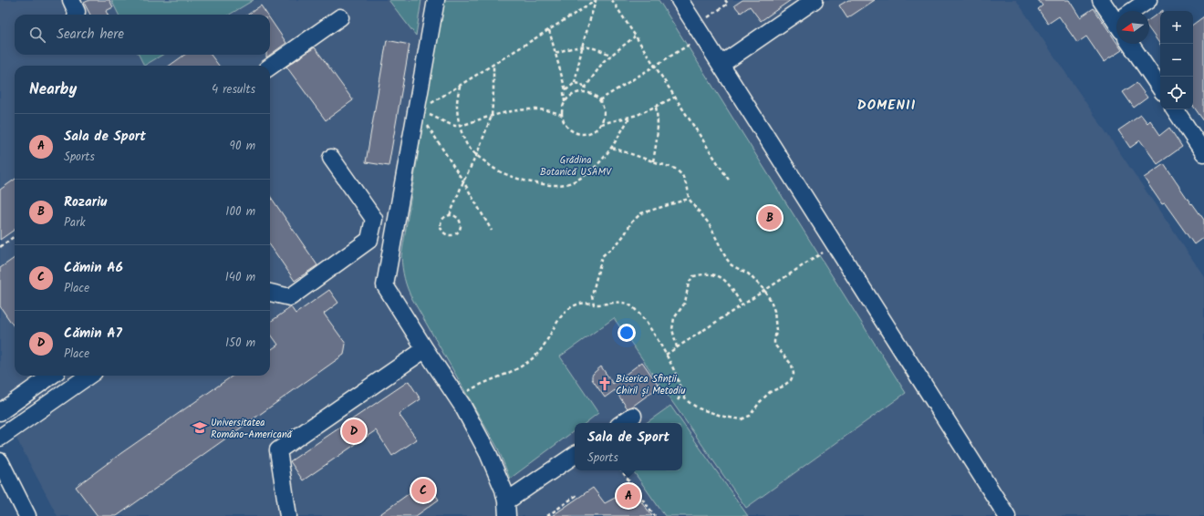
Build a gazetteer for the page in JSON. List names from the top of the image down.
{
  "districts": ["DOMENII"],
  "parks": ["Grădina Botanică USAMV"],
  "places": {
    "church": ["Biserica Sfinții Chiril și Metodiu"],
    "school or university": ["Universitatea Româno-Americană"]
  },
  "north": "left",
  "page": {
    "map_buttons": ["+", "−"],
    "search": "Search here",
    "heading": ["Nearby", "4 results"],
    "list": [
      {
        "mark": "A",
        "name": "Sala de Sport",
        "note": "Sports",
        "value": "90 m"
      },
      {
        "mark": "B",
        "name": "Rozariu",
        "note": "Park",
        "value": "100 m"
      },
      {
        "mark": "C",
        "name": "Cămin A6",
        "note": "Place",
        "value": "140 m"
      },
      {
        "mark": "D",
        "name": "Cămin A7",
        "note": "Place",
        "value": "150 m"
      }
    ],
    "pins": [
      "B",
      "D",
      "C",
      "A"
    ],
    "popup": ["Sala de Sport", "Sports"]
  }
}
